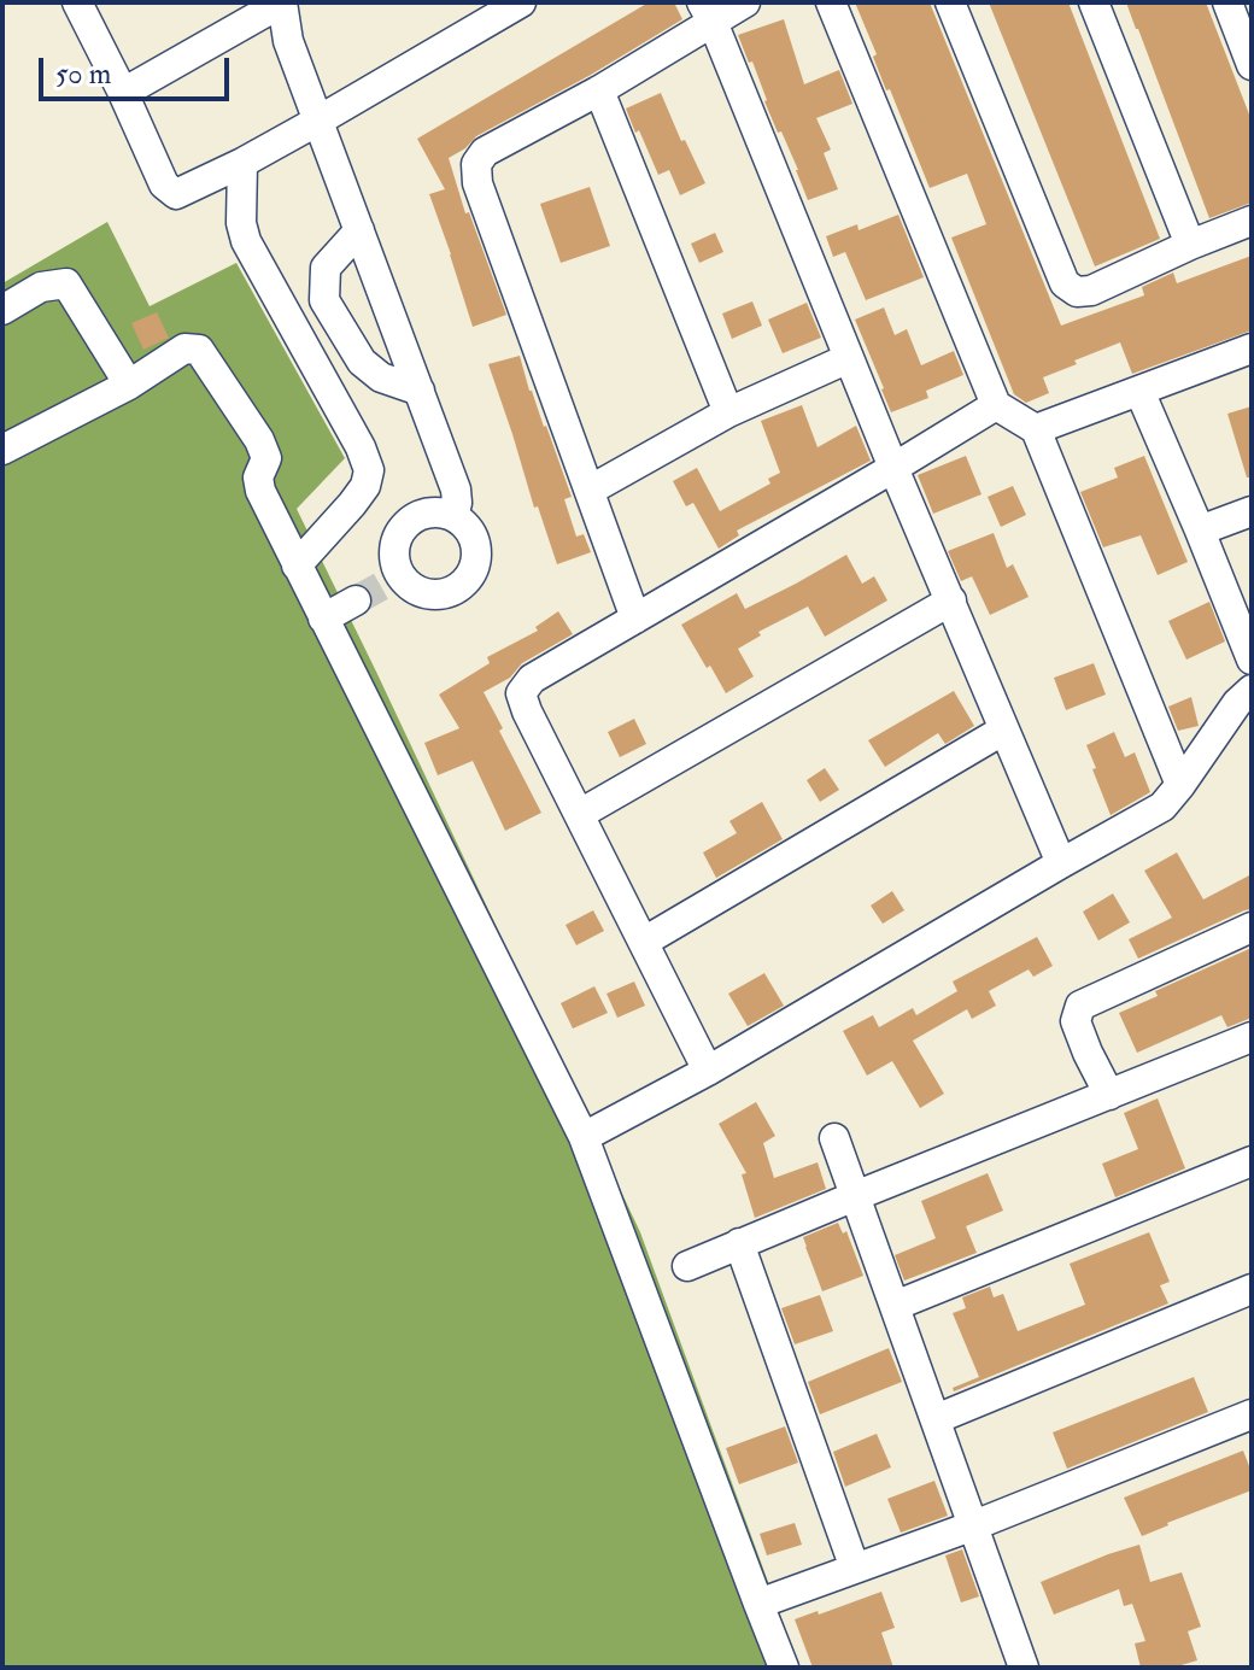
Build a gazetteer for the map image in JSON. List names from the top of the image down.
{
  "scale_bar": "50 m"
}
